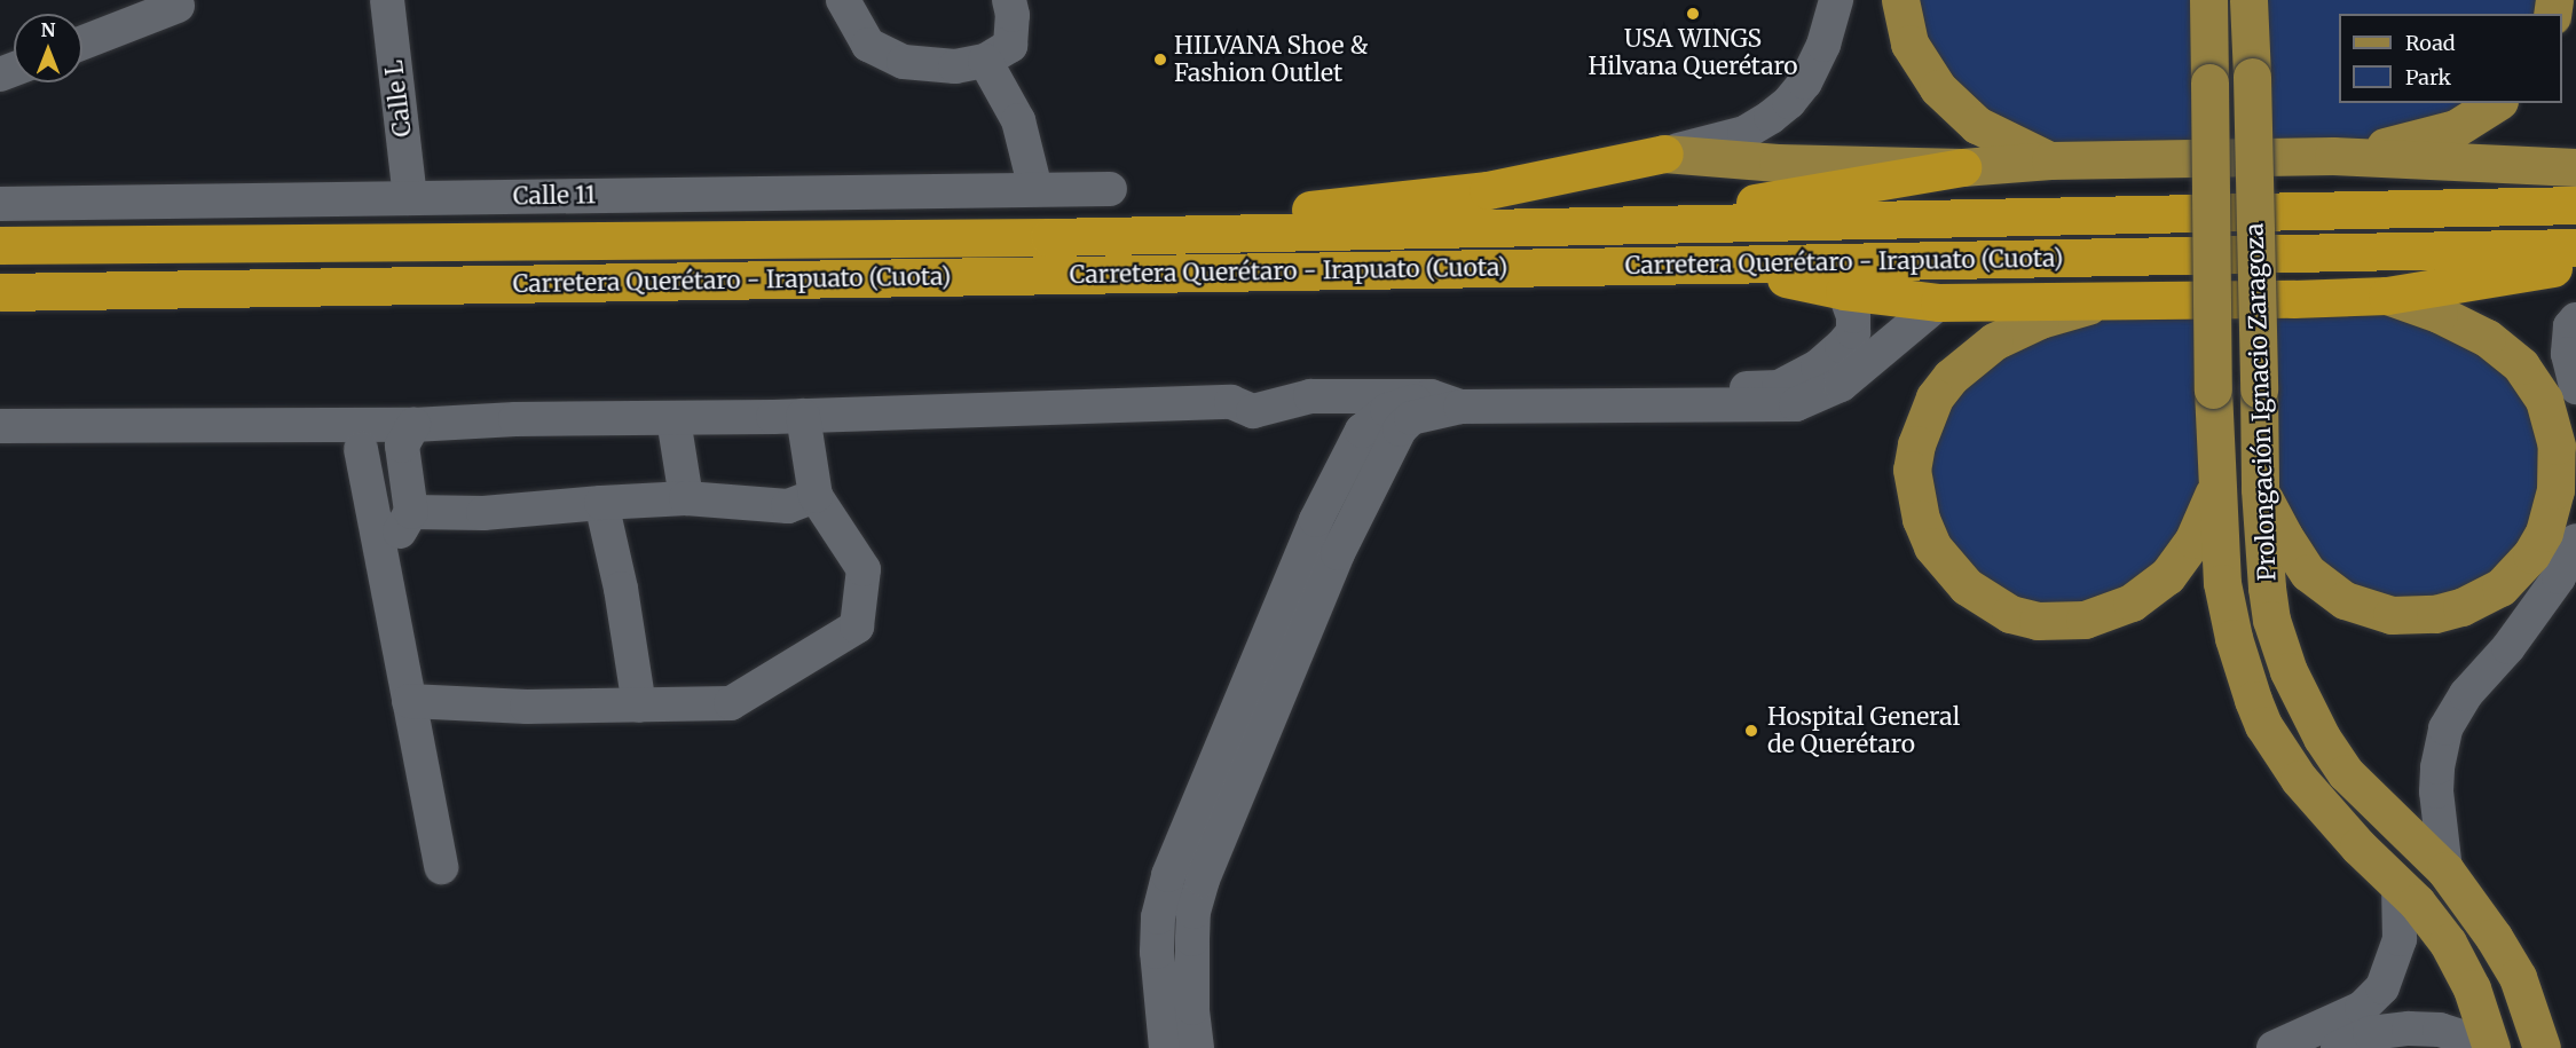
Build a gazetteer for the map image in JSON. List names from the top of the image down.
{
  "streets": {
    "highway": ["Carretera Querétaro - Irapuato (Cuota)"],
    "main road": ["Prolongación Ignacio Zaragoza"],
    "street": ["Calle L", "Calle 11"]
  },
  "crossings": [
    ["Calle L", "Calle 11"]
  ],
  "places": ["USA WINGS Hilvana Querétaro", "HILVANA Shoe & Fashion Outlet", "Hospital General de Querétaro"],
  "legend": ["Road", "Park"],
  "north": "top"
}
